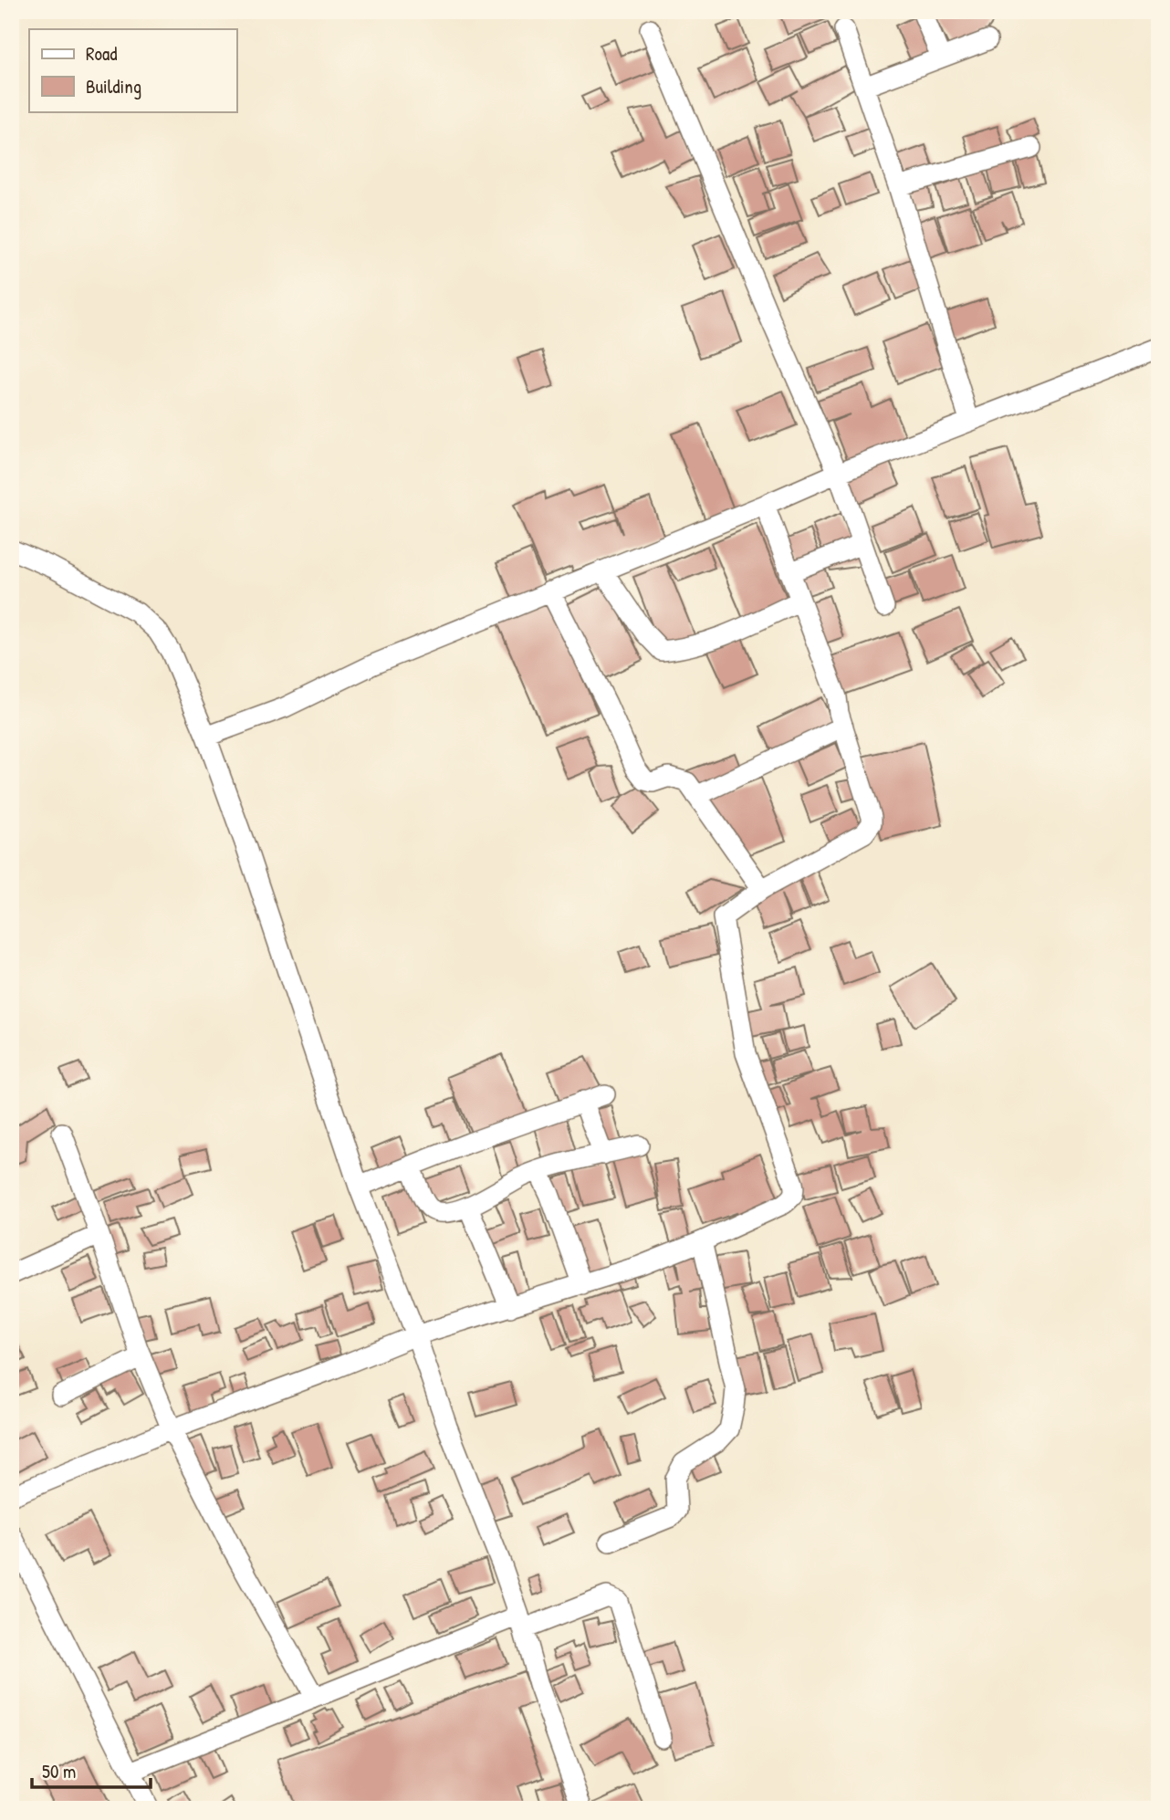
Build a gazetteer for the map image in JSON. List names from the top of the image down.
{
  "legend": ["Road", "Building"],
  "scale_bar": "50 m"
}
